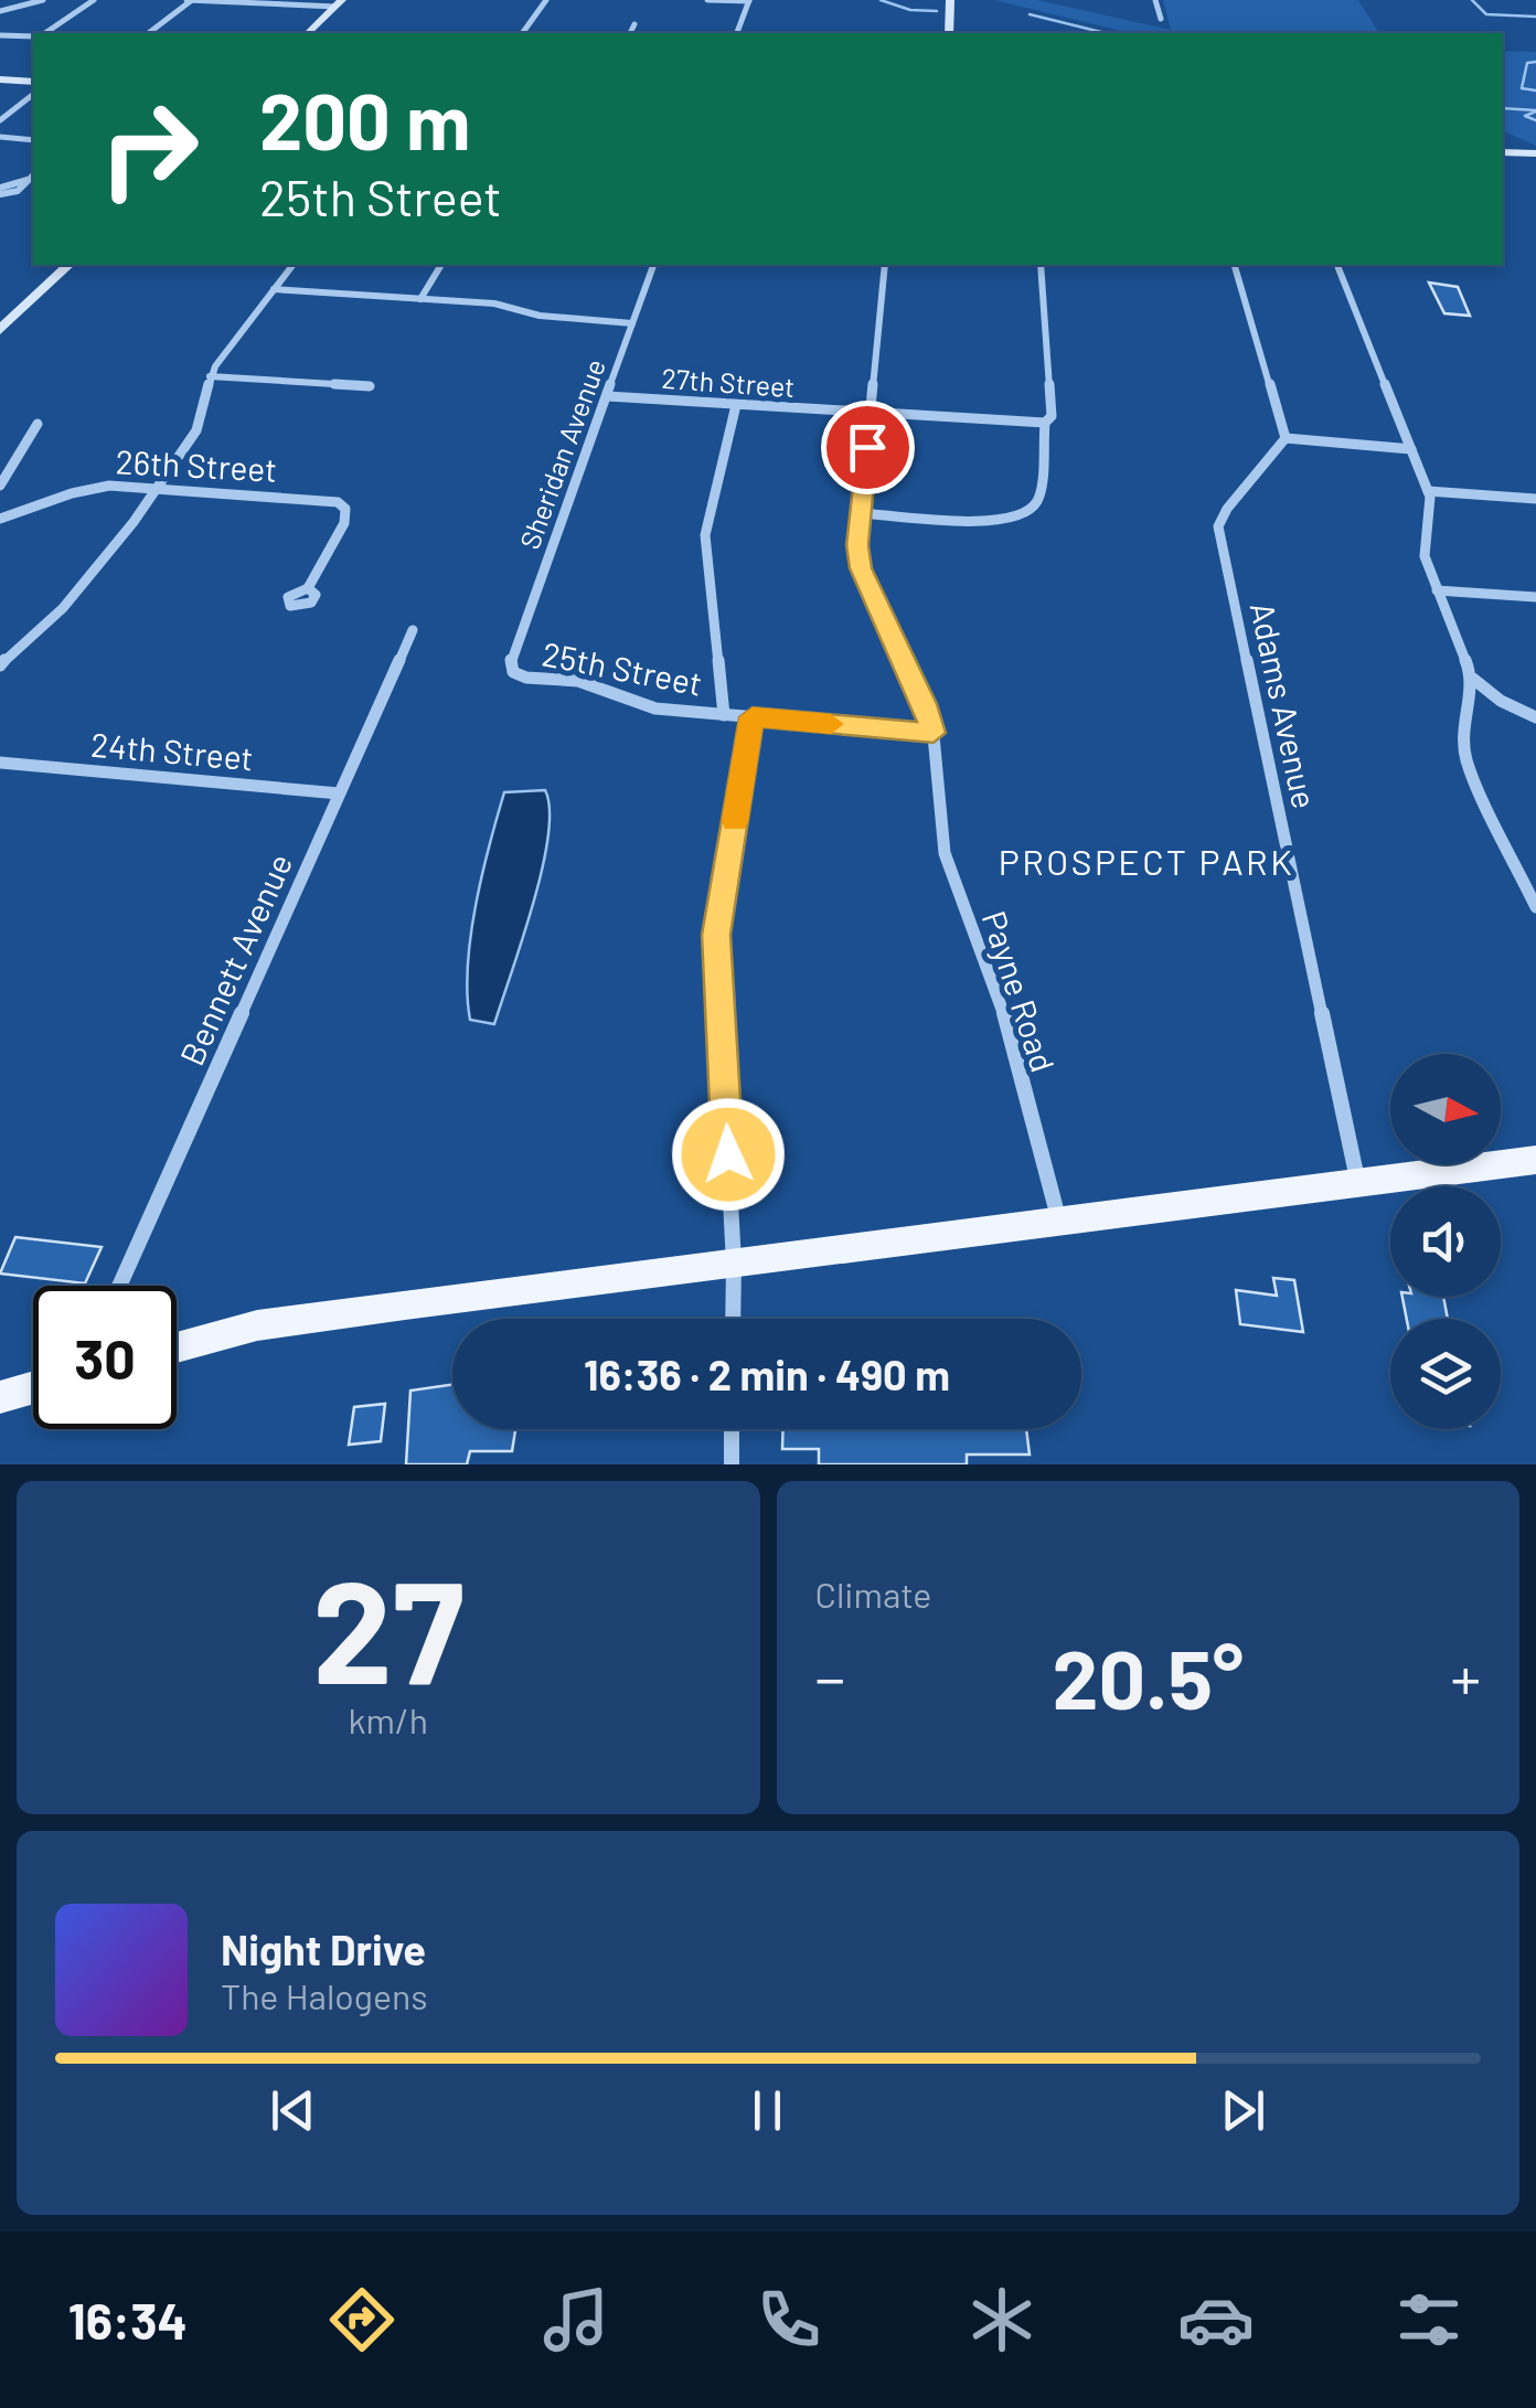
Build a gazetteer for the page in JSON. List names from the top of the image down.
{
  "streets": {
    "street": [
      "27th Street",
      "Sheridan Avenue",
      "26th Street",
      "25th Street",
      "Adams Avenue",
      "24th Street",
      "Bennett Avenue",
      "Payne Road"
    ]
  },
  "crossings": [
    ["27th Street", "Sheridan Avenue"],
    ["27th Street", "Payne Road"],
    ["Sheridan Avenue", "25th Street"],
    ["25th Street", "Payne Road"],
    ["24th Street", "Bennett Avenue"]
  ],
  "districts": ["PROSPECT PARK"],
  "north": "right",
  "page": {
    "turn": ["200 m", "25th Street"],
    "limit": "30",
    "trip": "16:36 · 2 min · 490 m",
    "tile": [
      ["27", "km/h"],
      "Climate"
    ],
    "heat": ["−", "20.5°", "+"],
    "song": ["Night Drive", "The Halogens"],
    "tabs": "16:34"
  }
}
